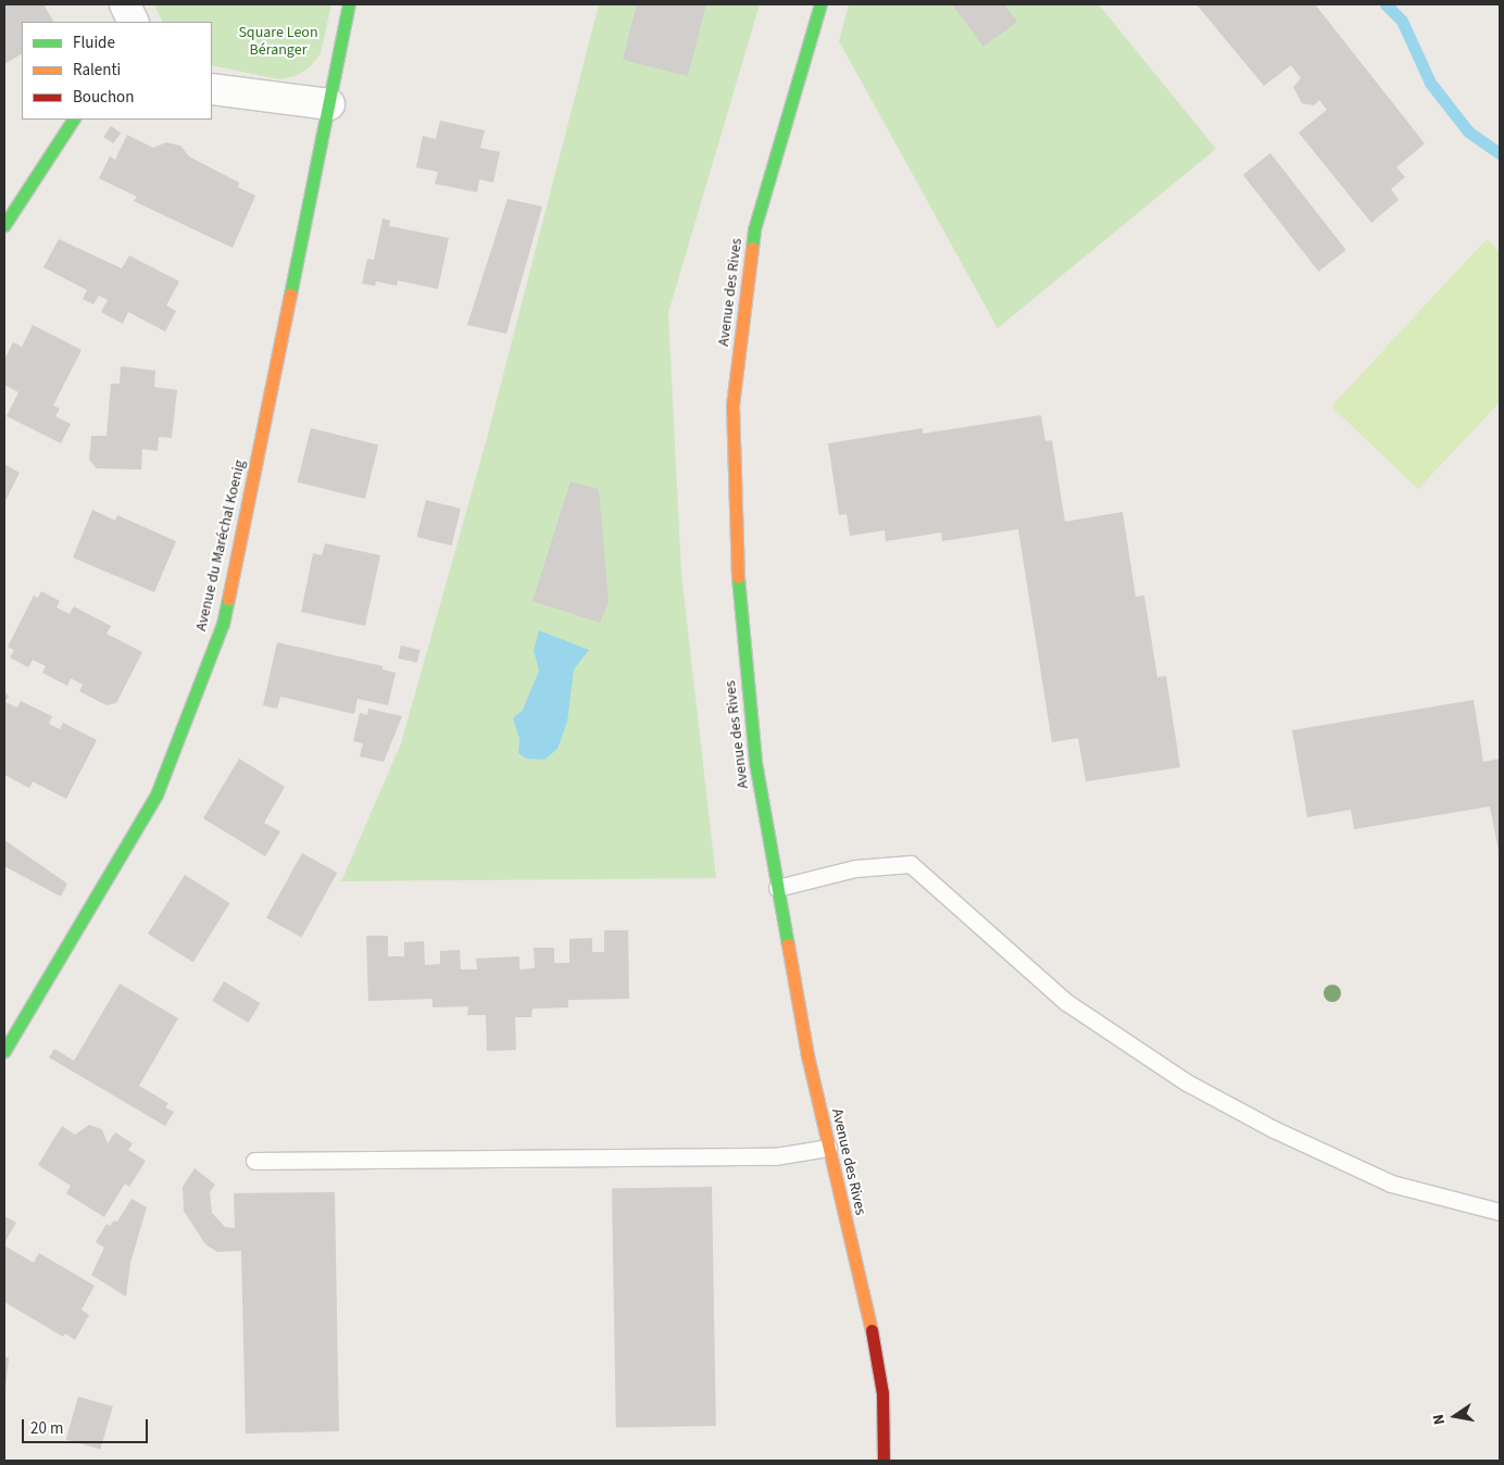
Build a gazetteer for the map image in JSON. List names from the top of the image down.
{
  "streets": {
    "street": ["Avenue des Rives", "Avenue du Maréchal Koenig"]
  },
  "parks": ["Square Leon Béranger"],
  "legend": ["Fluide", "Ralenti", "Bouchon"],
  "scale_bar": "20 m",
  "north": "left"
}
